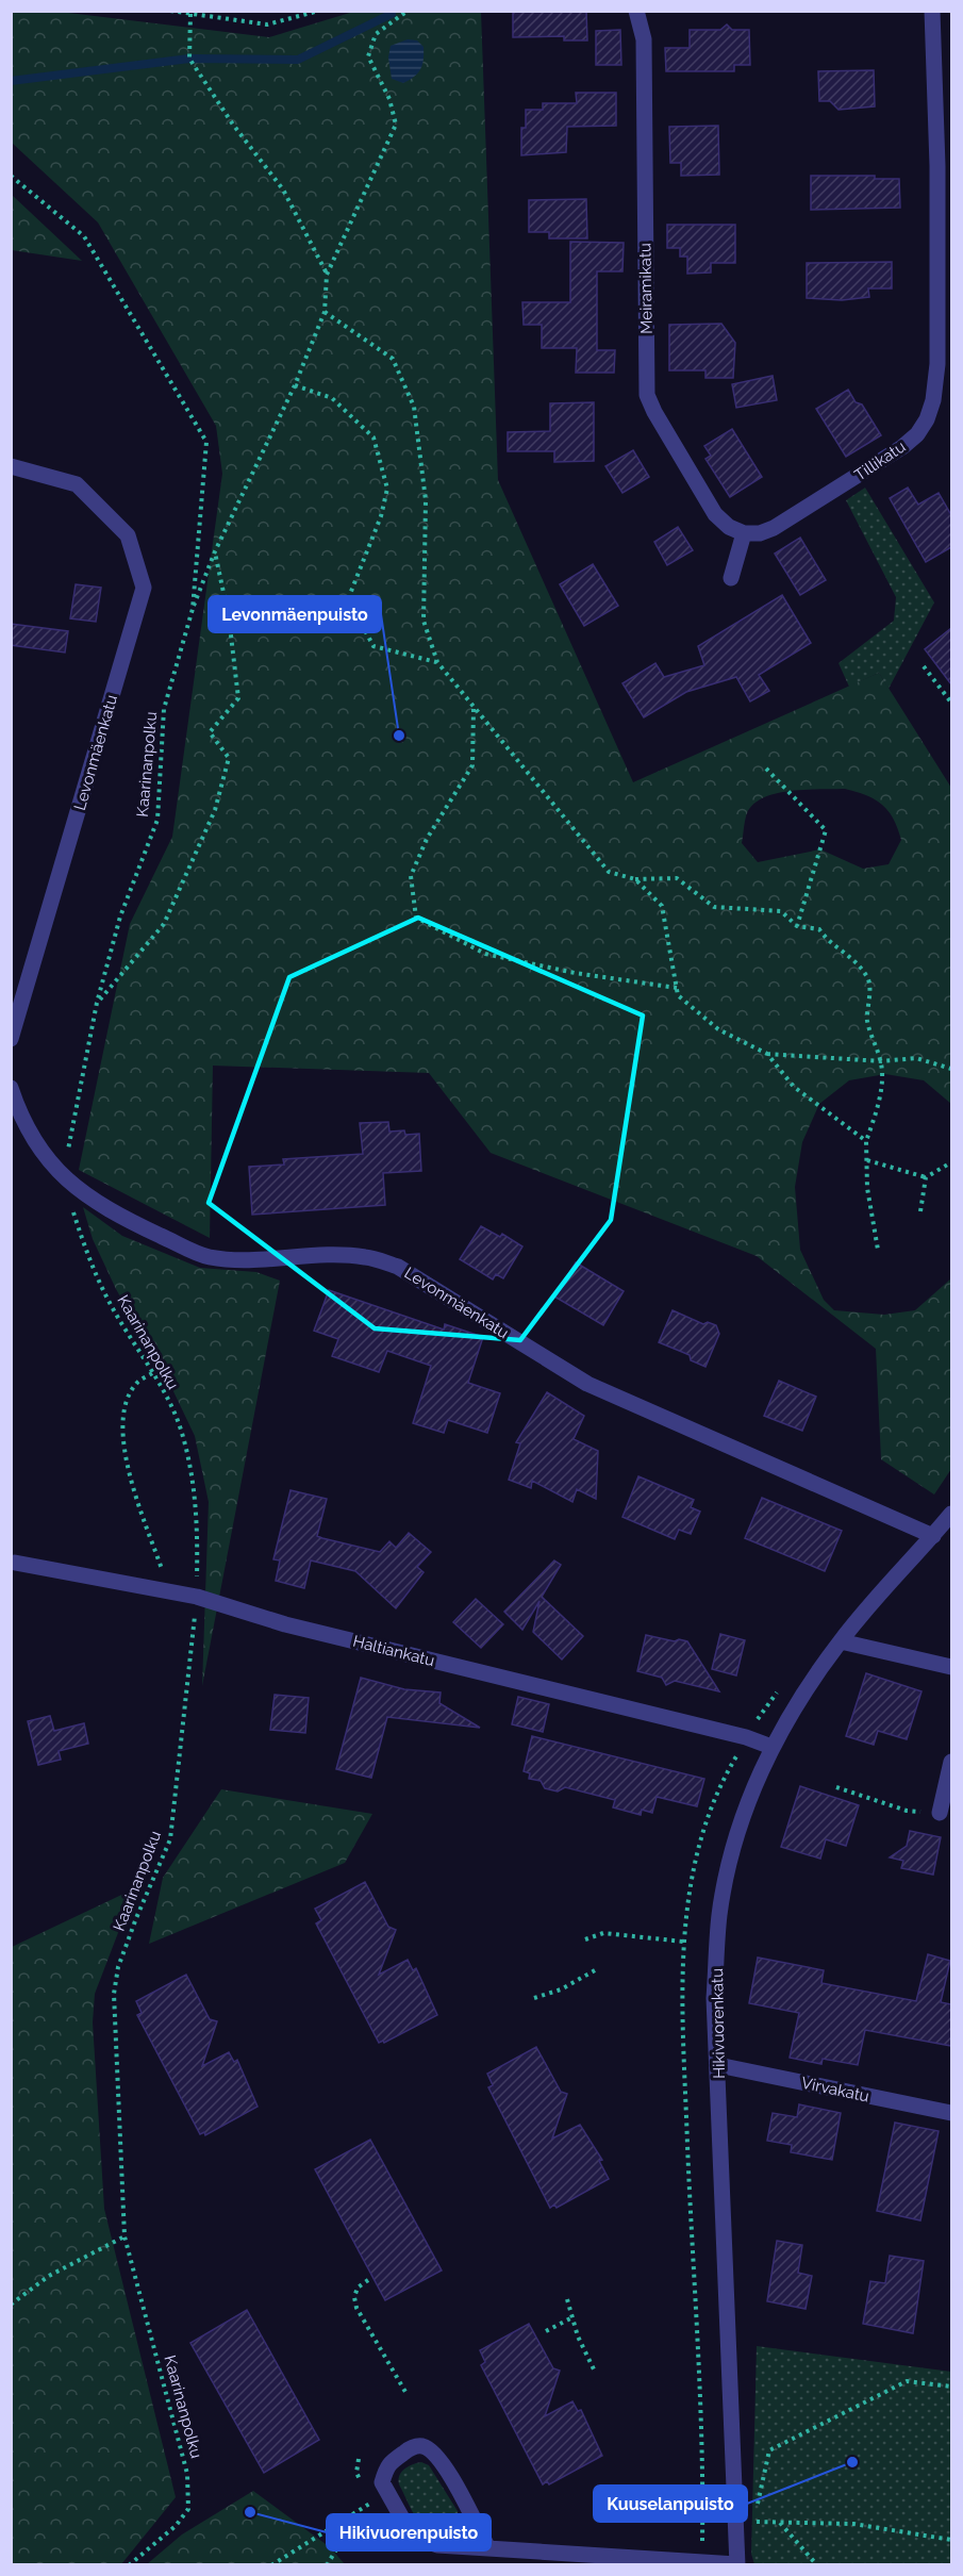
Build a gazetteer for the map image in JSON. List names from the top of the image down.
{
  "streets": {
    "street": [
      "Meiramikatu",
      "Tillikatu",
      "Levonmäenkatu",
      "Haltiankatu",
      "Hikivuorenkatu",
      "Virvakatu"
    ],
    "path": ["Kaarinanpolku"]
  },
  "crossings": [
    ["Meiramikatu", "Tillikatu"],
    ["Levonmäenkatu", "Kaarinanpolku"],
    ["Levonmäenkatu", "Hikivuorenkatu"],
    ["Kaarinanpolku", "Haltiankatu"],
    ["Haltiankatu", "Hikivuorenkatu"],
    ["Hikivuorenkatu", "Virvakatu"]
  ],
  "places": ["Levonmäenpuisto", "Kuuselanpuisto", "Hikivuorenpuisto"]
}
